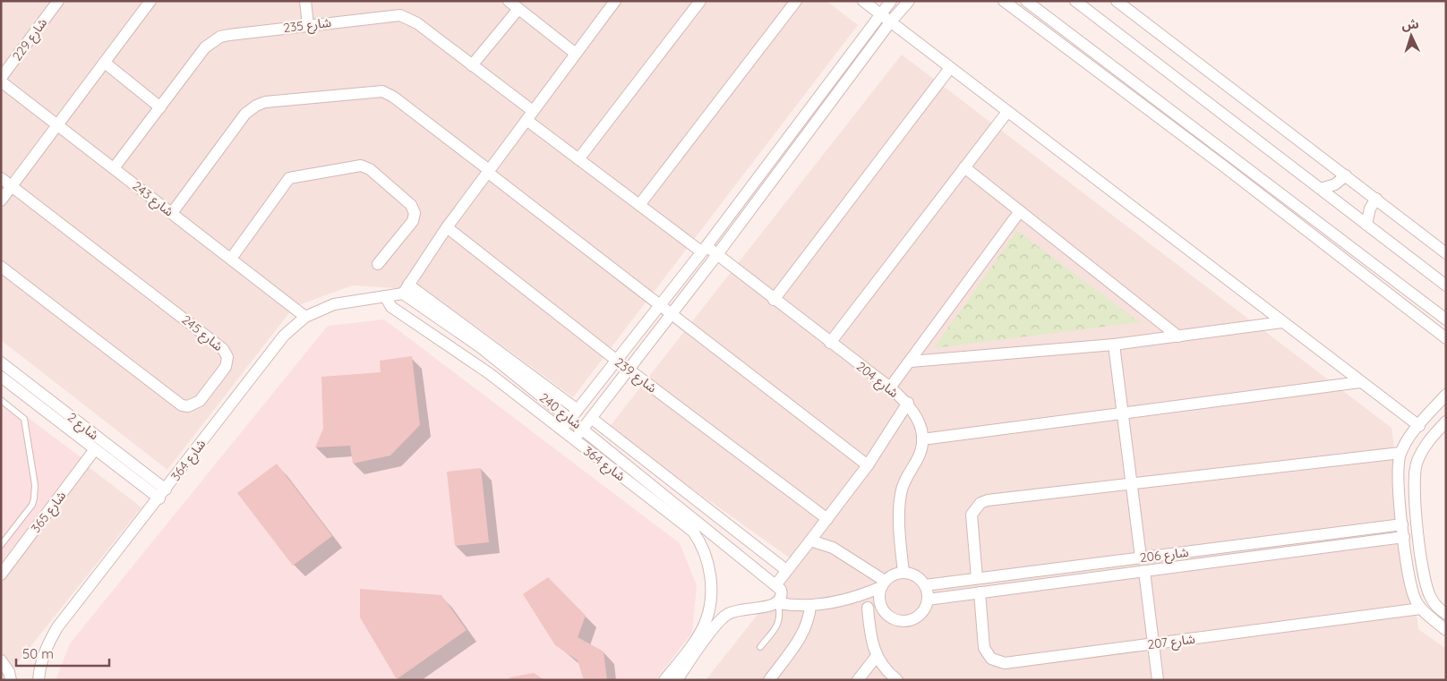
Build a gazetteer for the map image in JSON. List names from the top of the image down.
{
  "streets": {
    "street": [
      "شارع 235",
      "شارع 229",
      "شارع 243",
      "شارع 245",
      "شارع 239",
      "شارع 204",
      "شارع 240",
      "شارع 2",
      "شارع 364",
      "شارع 365",
      "شارع 206",
      "شارع 207"
    ]
  },
  "crossings": [
    ["شارع 235", "شارع 243"],
    ["شارع 235", "شارع 204"],
    ["شارع 229", "شارع 243"],
    ["شارع 243", "شارع 364"],
    ["شارع 240", "شارع 364"],
    ["شارع 2", "شارع 364"],
    ["شارع 2", "شارع 365"],
    ["شارع 206", "شارع 207"]
  ],
  "scale_bar": "50 m",
  "north": "top"
}
